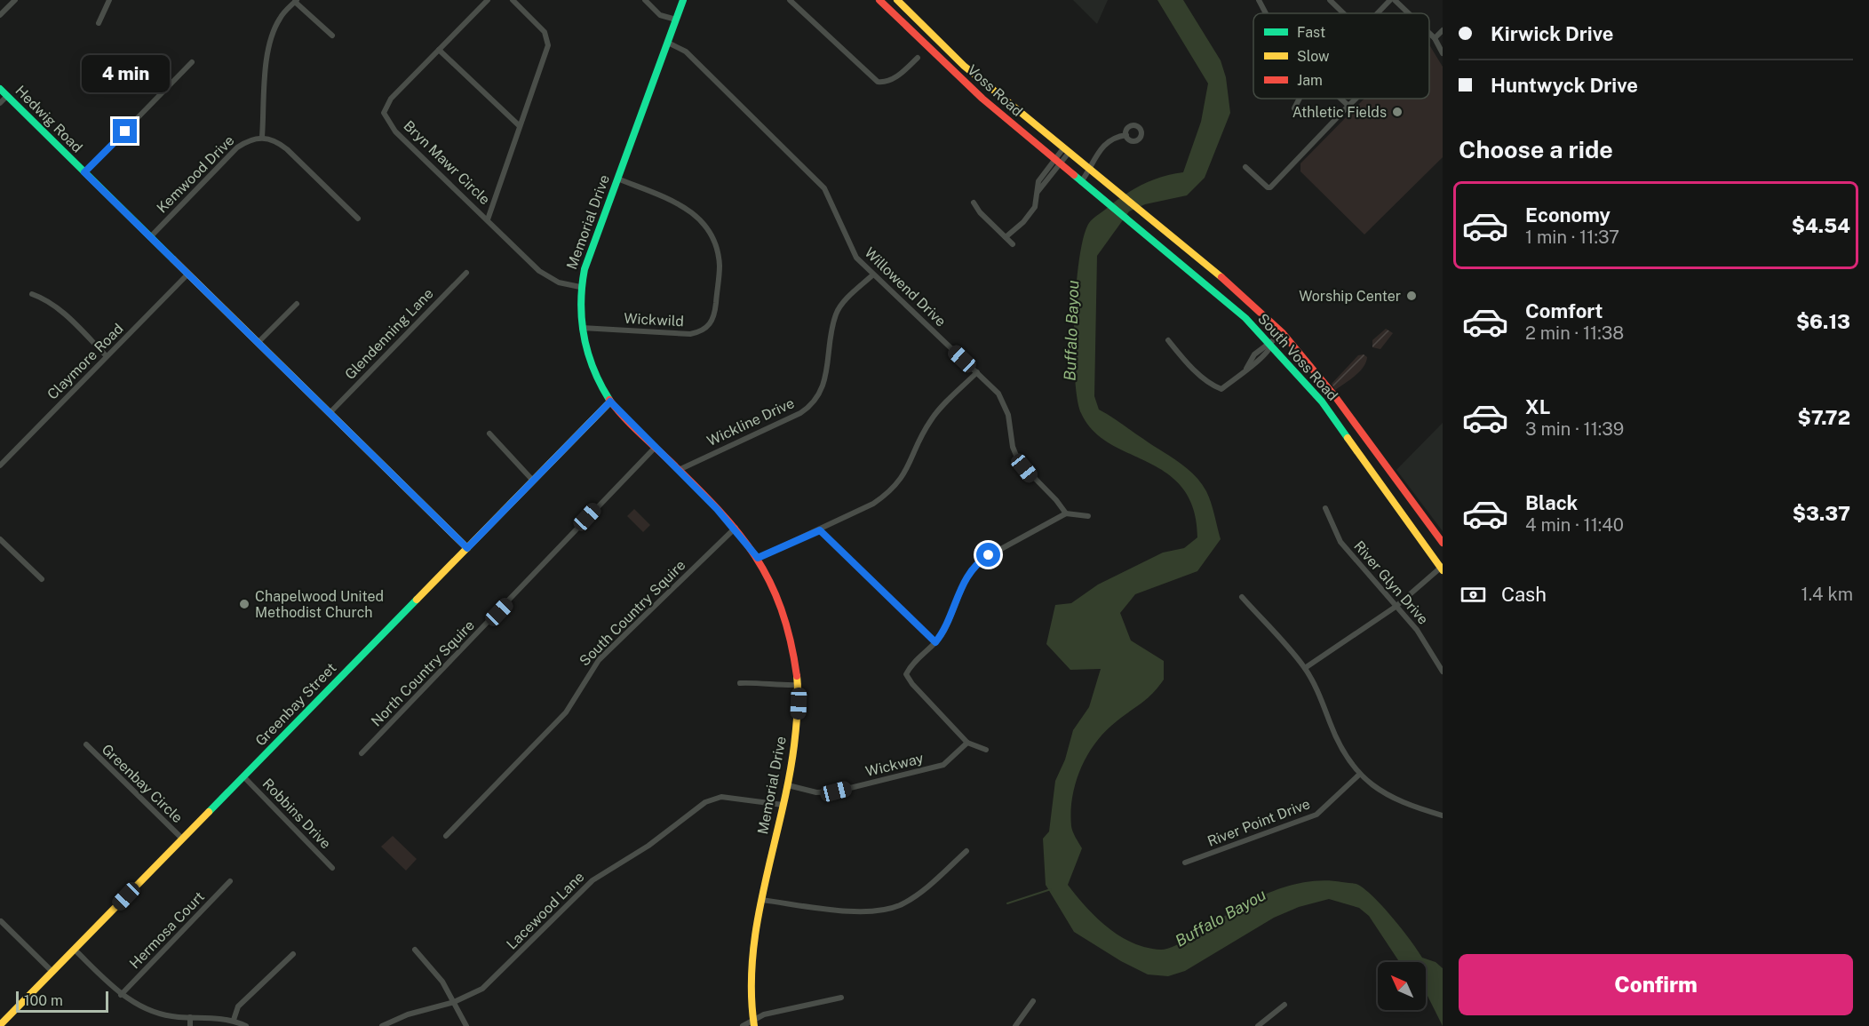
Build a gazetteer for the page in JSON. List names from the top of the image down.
{
  "streets": {
    "street": [
      "Voss Road",
      "Hedwig Road",
      "Bryn Mawr Circle",
      "Kemwood Drive",
      "Memorial Drive",
      "Willowend Drive",
      "Wickwild",
      "Glendenning Lane",
      "South Voss Road",
      "Claymore Road",
      "Wickline Drive",
      "River Glyn Drive",
      "South Country Squire",
      "North Country Squire",
      "Greenbay Street",
      "Wickway",
      "Greenbay Circle",
      "Robbins Drive",
      "River Point Drive",
      "Lacewood Lane",
      "Hermosa Court"
    ]
  },
  "crossings": [
    ["Voss Road", "South Voss Road"],
    ["Hedwig Road", "Kemwood Drive"],
    ["Hedwig Road", "Glendenning Lane"],
    ["Hedwig Road", "Claymore Road"],
    ["Hedwig Road", "Greenbay Street"],
    ["Bryn Mawr Circle", "Memorial Drive"],
    ["Memorial Drive", "Willowend Drive"],
    ["Memorial Drive", "Wickwild"],
    ["Memorial Drive", "Wickline Drive"],
    ["Memorial Drive", "South Country Squire"],
    ["Memorial Drive", "North Country Squire"],
    ["Memorial Drive", "Greenbay Street"],
    ["Memorial Drive", "Wickway"],
    ["Memorial Drive", "Lacewood Lane"],
    ["Willowend Drive", "Wickline Drive"],
    ["Greenbay Street", "Greenbay Circle"],
    ["Greenbay Street", "Robbins Drive"]
  ],
  "water": ["Buffalo Bayou"],
  "places": ["Athletic Fields", "Worship Center", "Chapelwood United Methodist Church"],
  "legend": ["Fast", "Slow", "Jam"],
  "scale_bar": "100 m",
  "north": "top left",
  "page": {
    "banner": ["Kirwick Drive", "Huntwyck Drive"],
    "bubble": "4 min",
    "heading": "Choose a ride",
    "list": [
      {
        "name": "Economy",
        "note": "1 min · 11:37",
        "value": "$4.54"
      },
      {
        "name": "Comfort",
        "note": "2 min · 11:38",
        "value": "$6.13"
      },
      {
        "name": "XL",
        "note": "3 min · 11:39",
        "value": "$7.72"
      },
      {
        "name": "Black",
        "note": "4 min · 11:40",
        "value": "$3.37"
      }
    ],
    "pay": ["Cash", "1.4 km"],
    "buttons": "Confirm",
    "scale": "100 m"
  }
}
